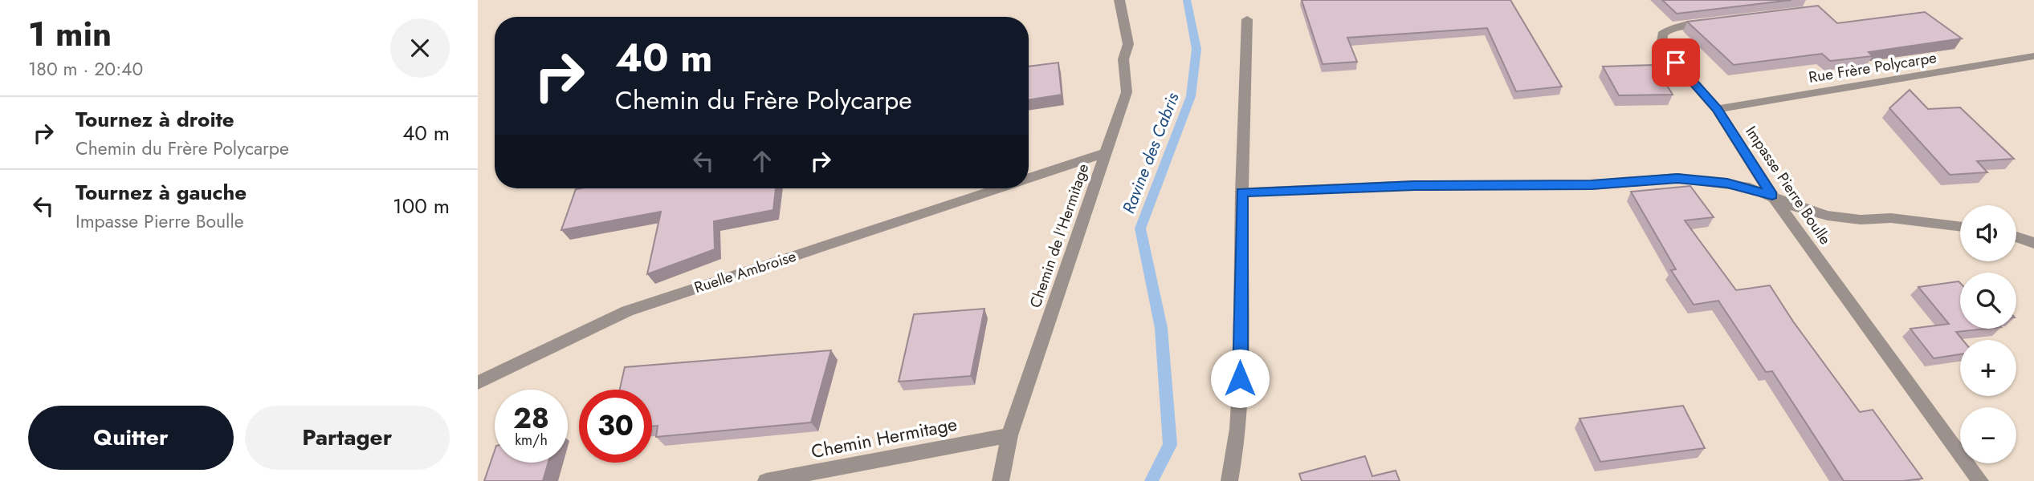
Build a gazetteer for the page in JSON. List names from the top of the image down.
{
  "streets": {
    "street": [
      "Rue Frère Polycarpe",
      "Impasse Pierre Boulle",
      "Chemin de l'Hermitage",
      "Ruelle Ambroise",
      "Chemin Hermitage"
    ]
  },
  "crossings": [
    ["Rue Frère Polycarpe", "Impasse Pierre Boulle"],
    ["Chemin de l'Hermitage", "Ruelle Ambroise"],
    ["Chemin de l'Hermitage", "Chemin Hermitage"]
  ],
  "water": ["Ravine des Cabris"],
  "page": {
    "heading": ["1 min", "180 m · 20:40"],
    "turn": ["40 m", "Chemin du Frère Polycarpe"],
    "list": [
      {
        "name": "Tournez à droite",
        "note": "Chemin du Frère Polycarpe",
        "value": "40 m"
      },
      {
        "name": "Tournez à gauche",
        "note": "Impasse Pierre Boulle",
        "value": "100 m"
      }
    ],
    "map_buttons": ["+", "−"],
    "speed": "28 km/h",
    "limit": "30",
    "buttons": ["Quitter", "Partager"]
  }
}
